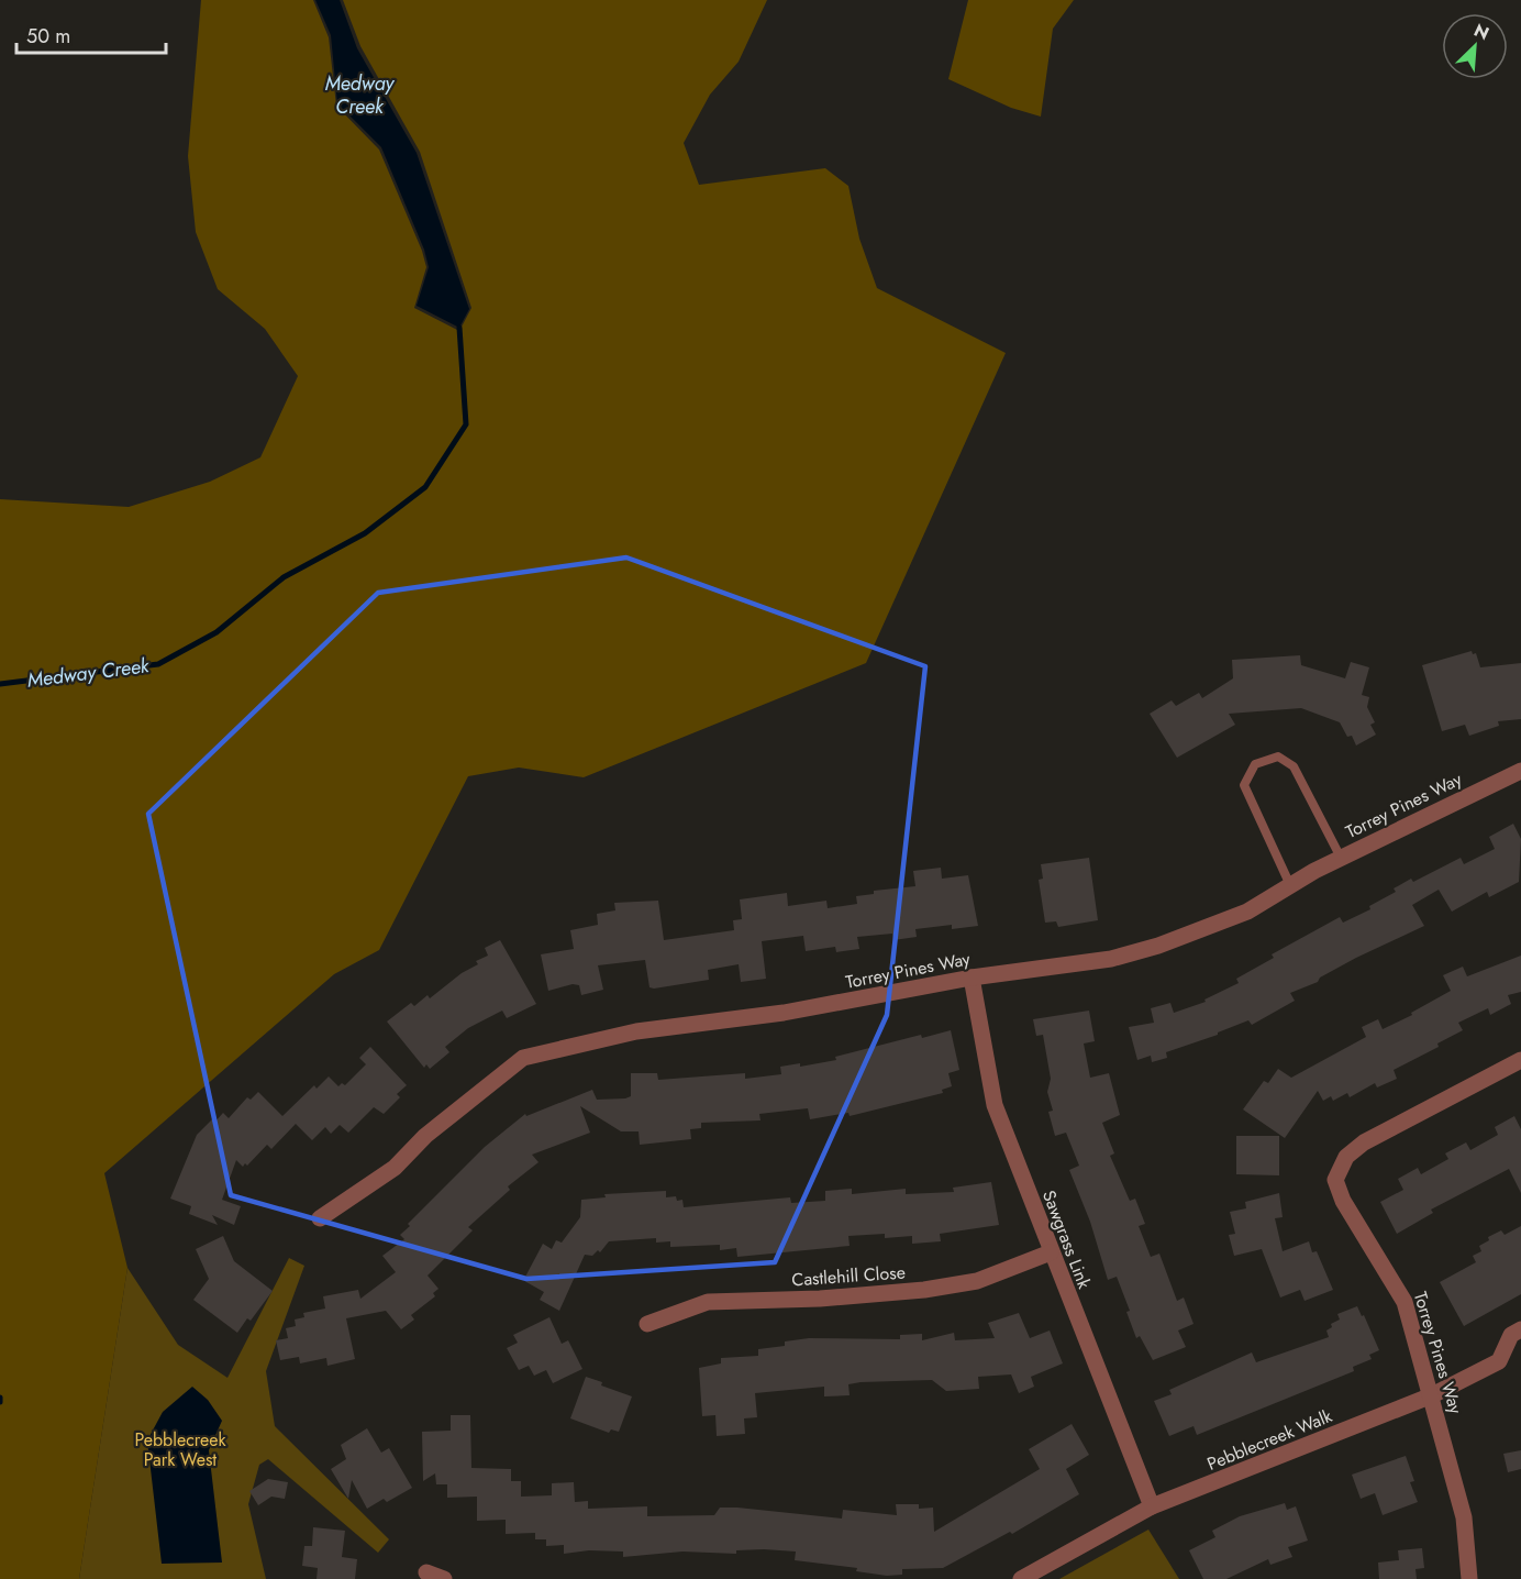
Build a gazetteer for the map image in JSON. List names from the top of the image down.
{
  "streets": {
    "street": [
      "Torrey Pines Way",
      "Sawgrass Link",
      "Castlehill Close",
      "Pebblecreek Walk"
    ]
  },
  "crossings": [
    ["Torrey Pines Way", "Sawgrass Link"],
    ["Torrey Pines Way", "Pebblecreek Walk"],
    ["Sawgrass Link", "Castlehill Close"],
    ["Sawgrass Link", "Pebblecreek Walk"]
  ],
  "water": ["Medway Creek"],
  "parks": ["Pebblecreek Park West"],
  "scale_bar": "50 m",
  "north": "top right"
}
